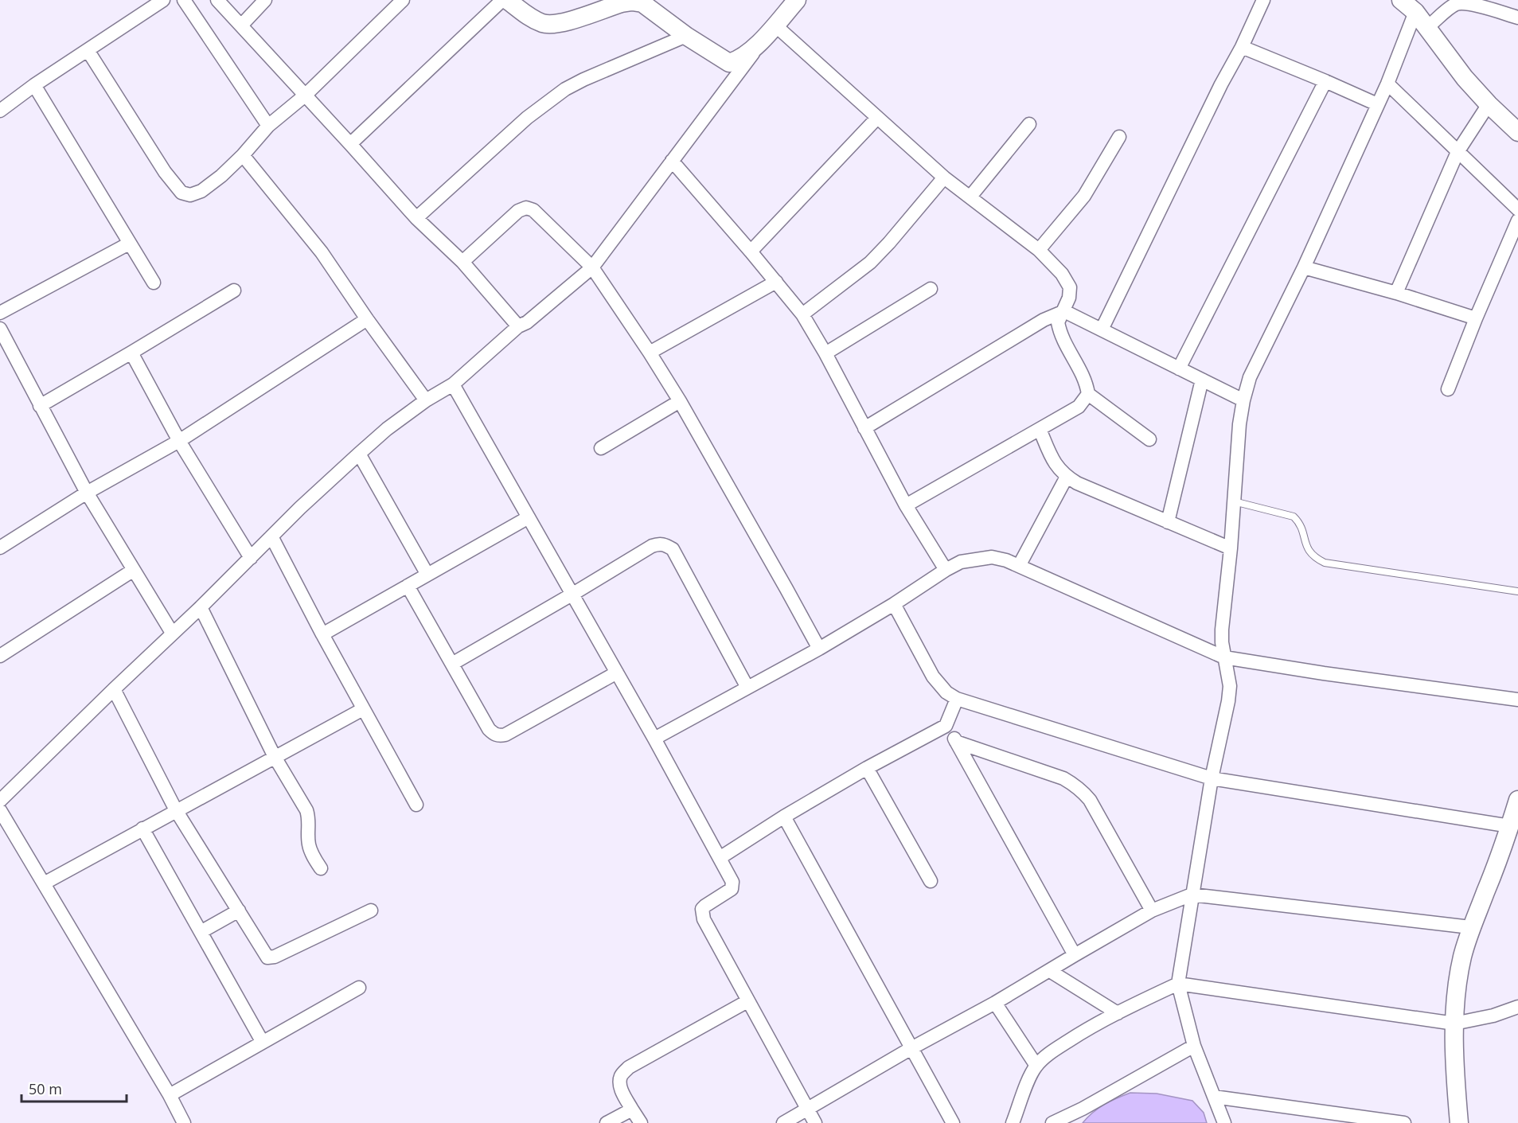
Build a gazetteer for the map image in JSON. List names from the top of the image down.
{
  "scale_bar": "50 m"
}
